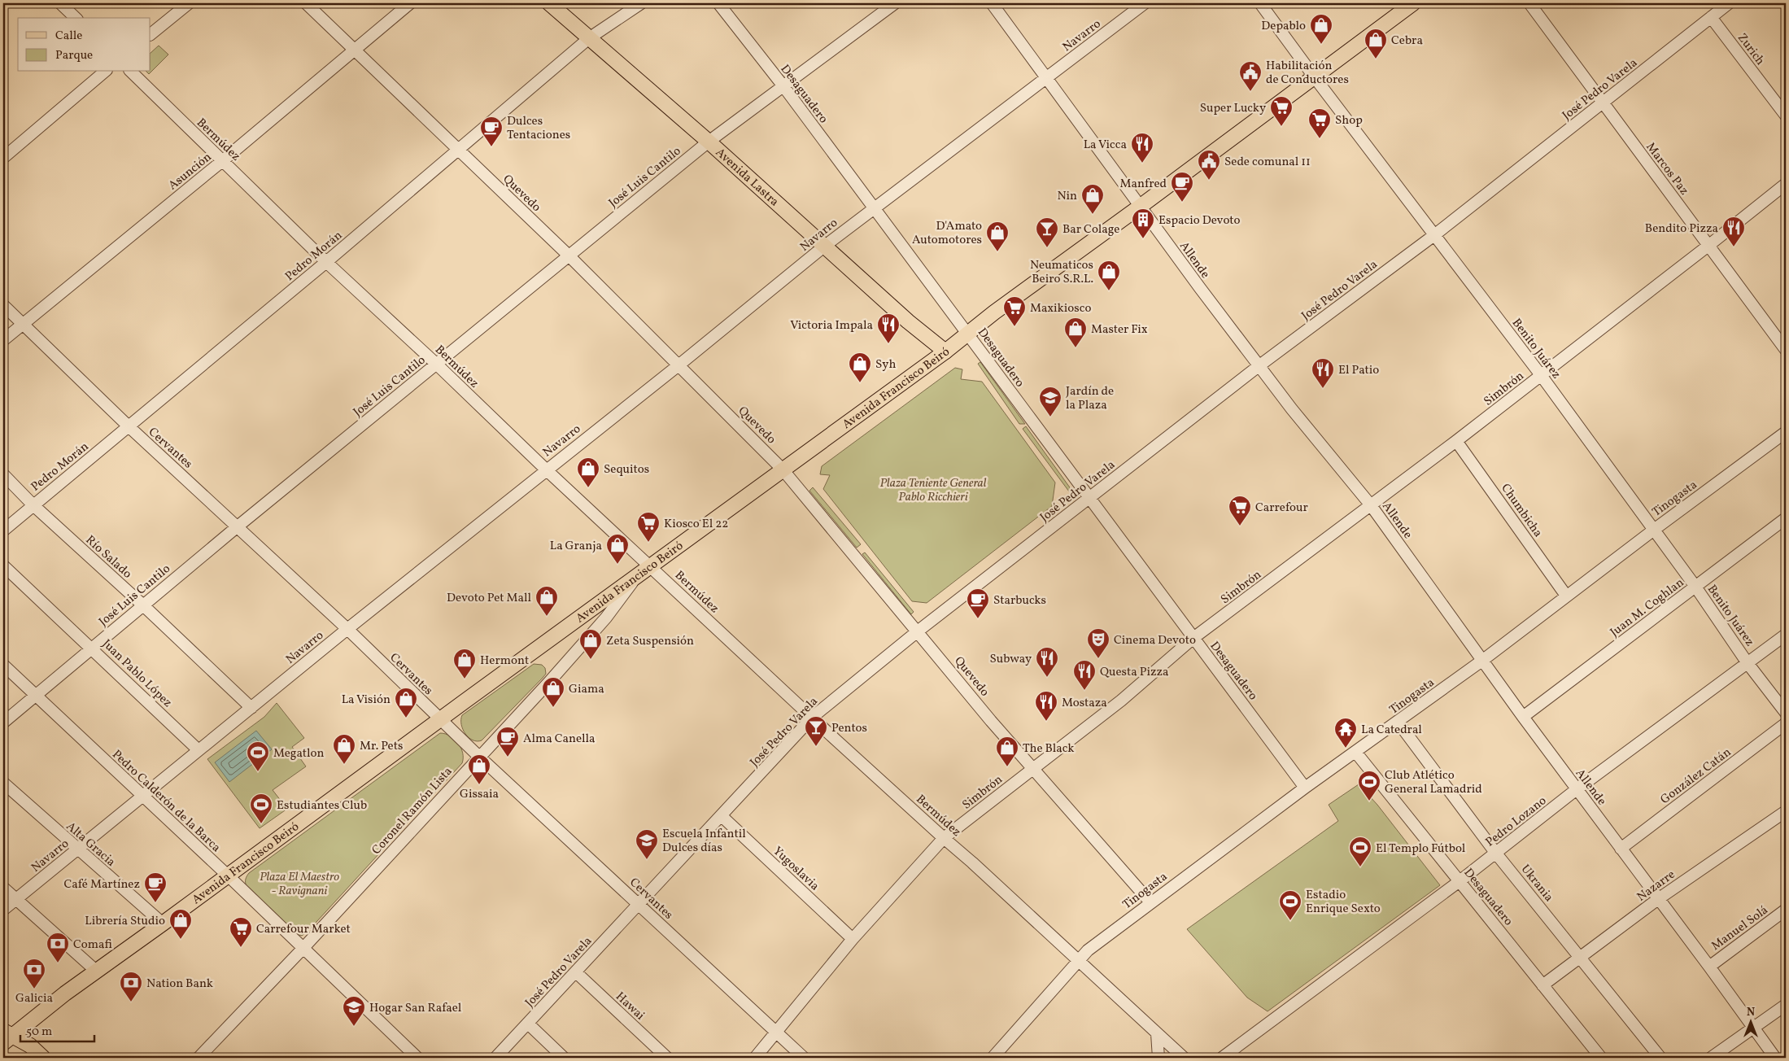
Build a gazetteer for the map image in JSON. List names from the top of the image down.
{
  "streets": {
    "main road": ["Avenida Lastra", "Avenida Francisco Beiró"],
    "street": [
      "Navarro",
      "Zurich",
      "José Pedro Varela",
      "Desaguadero",
      "Bermúdez",
      "Marcos Paz",
      "Asunción",
      "José Luis Cantilo",
      "Quevedo",
      "Pedro Morán",
      "Allende",
      "Benito Juárez",
      "Simbrón",
      "Cervantes",
      "Tinogasta",
      "Chumbicha",
      "Río Salado",
      "Juan M. Coghlan",
      "Juan Pablo López",
      "González Catán",
      "Pedro Calderón de la Barca",
      "Coronel Ramón Lista",
      "Pedro Lozano",
      "Alta Gracia",
      "Yugoslavia",
      "Ukrania",
      "Nazarre",
      "Manuel Solá",
      "Hawai"
    ]
  },
  "crossings": [
    ["Navarro", "Desaguadero"],
    ["Navarro", "Bermúdez"],
    ["Navarro", "Avenida Lastra"],
    ["Navarro", "Quevedo"],
    ["Navarro", "Allende"],
    ["Navarro", "Cervantes"],
    ["Navarro", "Río Salado"],
    ["Navarro", "Juan Pablo López"],
    ["Navarro", "Pedro Calderón de la Barca"],
    ["Navarro", "Alta Gracia"],
    ["Zurich", "José Pedro Varela"],
    ["José Pedro Varela", "Desaguadero"],
    ["José Pedro Varela", "Bermúdez"],
    ["José Pedro Varela", "Marcos Paz"],
    ["José Pedro Varela", "Quevedo"],
    ["José Pedro Varela", "Allende"],
    ["José Pedro Varela", "Benito Juárez"],
    ["José Pedro Varela", "Cervantes"],
    ["José Pedro Varela", "Yugoslavia"],
    ["José Pedro Varela", "Hawai"],
    ["Desaguadero", "José Luis Cantilo"],
    ["Desaguadero", "Avenida Francisco Beiró"],
    ["Desaguadero", "Simbrón"],
    ["Desaguadero", "Tinogasta"],
    ["Desaguadero", "Pedro Lozano"],
    ["Desaguadero", "Nazarre"],
    ["Bermúdez", "Asunción"],
    ["Bermúdez", "José Luis Cantilo"],
    ["Bermúdez", "Pedro Morán"],
    ["Bermúdez", "Avenida Francisco Beiró"],
    ["Bermúdez", "Simbrón"],
    ["Bermúdez", "Tinogasta"],
    ["Marcos Paz", "Simbrón"],
    ["Asunción", "Quevedo"],
    ["Asunción", "Cervantes"],
    ["José Luis Cantilo", "Avenida Lastra"],
    ["José Luis Cantilo", "Quevedo"],
    ["José Luis Cantilo", "Cervantes"],
    ["José Luis Cantilo", "Río Salado"],
    ["José Luis Cantilo", "Juan Pablo López"],
    ["José Luis Cantilo", "Pedro Calderón de la Barca"],
    ["Avenida Lastra", "Pedro Morán"],
    ["Avenida Lastra", "Avenida Francisco Beiró"],
    ["Quevedo", "Pedro Morán"],
    ["Quevedo", "Avenida Francisco Beiró"],
    ["Quevedo", "Simbrón"],
    ["Quevedo", "Tinogasta"],
    ["Pedro Morán", "Cervantes"],
    ["Pedro Morán", "Río Salado"],
    ["Allende", "Avenida Francisco Beiró"],
    ["Allende", "Simbrón"],
    ["Allende", "Tinogasta"],
    ["Allende", "Juan M. Coghlan"],
    ["Allende", "González Catán"],
    ["Allende", "Pedro Lozano"],
    ["Allende", "Nazarre"],
    ["Allende", "Manuel Solá"],
    ["Benito Juárez", "Avenida Francisco Beiró"],
    ["Benito Juárez", "Simbrón"],
    ["Benito Juárez", "Tinogasta"],
    ["Benito Juárez", "Juan M. Coghlan"],
    ["Benito Juárez", "Pedro Lozano"],
    ["Avenida Francisco Beiró", "Cervantes"],
    ["Avenida Francisco Beiró", "Pedro Calderón de la Barca"],
    ["Avenida Francisco Beiró", "Coronel Ramón Lista"],
    ["Avenida Francisco Beiró", "Alta Gracia"],
    ["Simbrón", "Cervantes"],
    ["Simbrón", "Chumbicha"],
    ["Simbrón", "Yugoslavia"],
    ["Cervantes", "Coronel Ramón Lista"],
    ["Tinogasta", "Chumbicha"],
    ["Tinogasta", "Ukrania"],
    ["Pedro Calderón de la Barca", "Coronel Ramón Lista"],
    ["Pedro Lozano", "Ukrania"],
    ["Ukrania", "Nazarre"]
  ],
  "parks": ["Plaza Teniente General Pablo Ricchieri", "Plaza El Maestro - Ravignani"],
  "places": {
    "shop": [
      "Depablo",
      "Cebra",
      "Nin",
      "D'Amato Automotores",
      "Neumaticos Beiro S.R.L.",
      "Master Fix",
      "Syh",
      "Sequitos",
      "La Granja",
      "Devoto Pet Mall",
      "Zeta Suspensión",
      "Hermont",
      "Giama",
      "La Visión",
      "Mr. Pets",
      "The Black",
      "Gissaia",
      "Librería Studio"
    ],
    "public building": ["Habilitación de Conductores", "Sede comunal 11"],
    "supermarket": [
      "Super Lucky",
      "Shop",
      "Maxikiosco",
      "Carrefour",
      "Kiosco El 22",
      "Carrefour Market"
    ],
    "cafe": [
      "Dulces Tentaciones",
      "Manfred",
      "Starbucks",
      "Alma Canella",
      "Café Martínez"
    ],
    "restaurant": [
      "La Vicca",
      "Bendito Pizza",
      "Victoria Impala",
      "El Patio",
      "Subway",
      "Questa Pizza",
      "Mostaza"
    ],
    "building": ["Espacio Devoto"],
    "bar": ["Bar Colage", "Pentos"],
    "school or university": ["Jardín de la Plaza", "Escuela Infantil Dulces días", "Hogar San Rafael"],
    "theatre": ["Cinema Devoto"],
    "temple": ["La Catedral"],
    "sports": [
      "Megatlon",
      "Club Atlético General Lamadrid",
      "Estudiantes Club",
      "El Templo Fútbol",
      "Estadio Enrique Sexto"
    ],
    "bank": ["Comafi", "Galicia", "Nation Bank"]
  },
  "legend": ["Calle", "Parque"],
  "scale_bar": "50 m",
  "north": "top"
}
